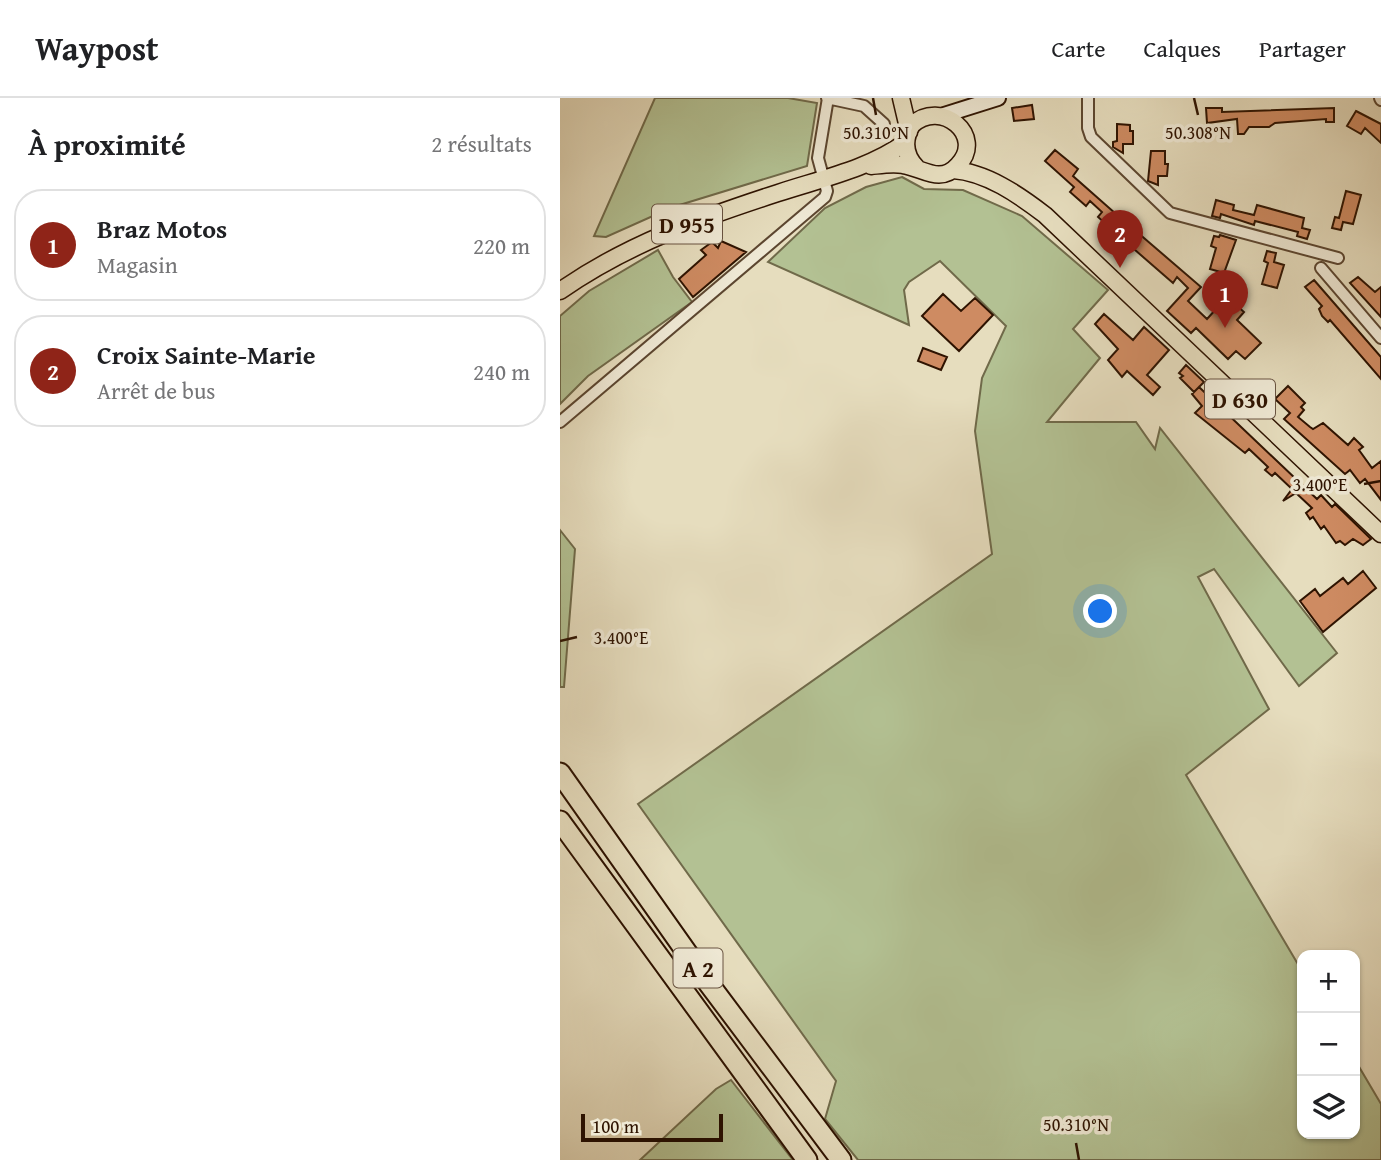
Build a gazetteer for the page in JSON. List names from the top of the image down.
{
  "streets": {
    "highway": ["A 2"],
    "main road": ["D 955", "D 630"]
  },
  "crossings": [
    ["D 955", "D 630"]
  ],
  "scale_bar": "100 m",
  "page": {
    "header": "Waypost",
    "nav": ["Carte", "Calques", "Partager"],
    "heading": ["À proximité", "2 résultats"],
    "list": [
      {
        "mark": "1",
        "name": "Braz Motos",
        "note": "Magasin",
        "value": "220 m"
      },
      {
        "mark": "2",
        "name": "Croix Sainte-Marie",
        "note": "Arrêt de bus",
        "value": "240 m"
      }
    ],
    "pins": ["2", "1"],
    "map_buttons": ["+", "−"],
    "scale": "100 m"
  },
  "coordinates": ["50.310°N", "50.308°N", "3.400°E"]
}
